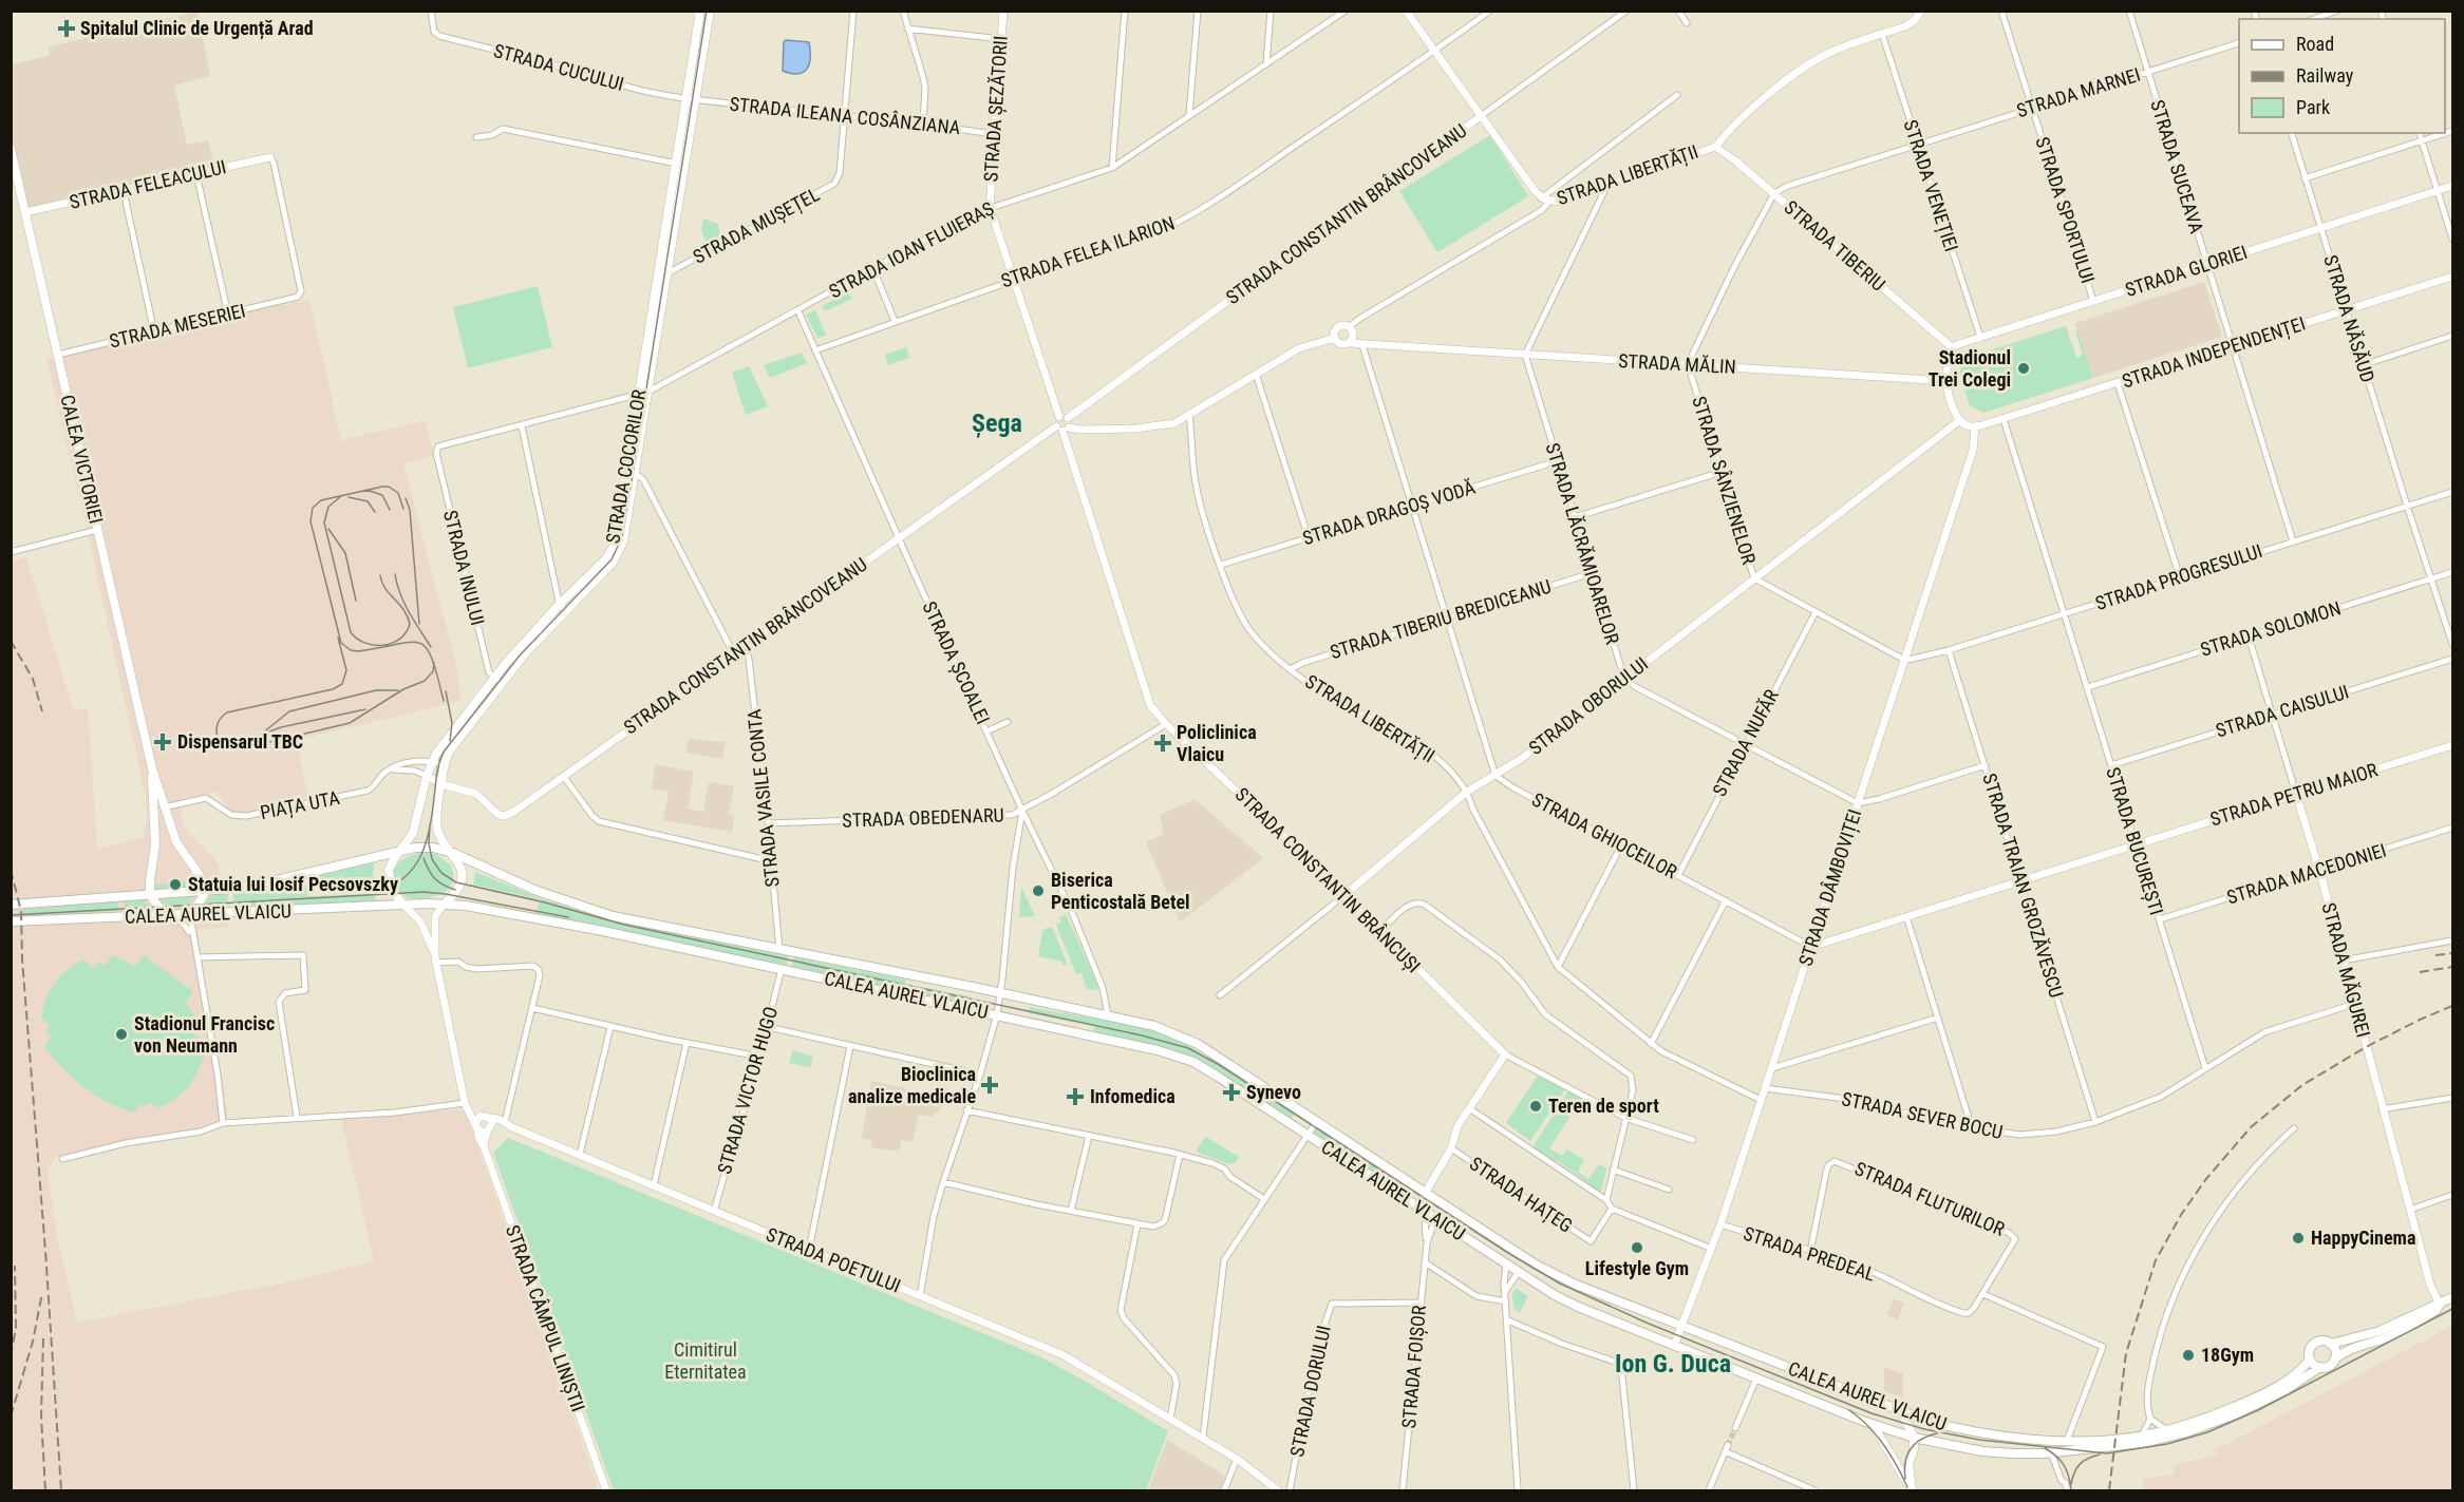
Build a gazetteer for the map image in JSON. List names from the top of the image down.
{
  "streets": {
    "main road": ["CALEA VICTORIEI", "STRADA COCORILOR", "CALEA AUREL VLAICU"],
    "street": [
      "STRADA CUCULUI",
      "STRADA MARNEI",
      "STRADA ȘEZĂTORII",
      "STRADA ILEANA COSÂNZIANA",
      "STRADA SUCEAVA",
      "STRADA LIBERTĂȚII",
      "STRADA FELEACULUI",
      "STRADA VENEȚIEI",
      "STRADA SPORTULUI",
      "STRADA CONSTANTIN BRÂNCOVEANU",
      "STRADA MUȘEȚEL",
      "STRADA TIBERIU",
      "STRADA IOAN FLUIERAȘ",
      "STRADA FELEA ILARION",
      "STRADA GLORIEI",
      "STRADA NĂSĂUD",
      "STRADA MESERIEI",
      "STRADA INDEPENDENȚEI",
      "STRADA MĂLIN",
      "STRADA SÂNZIENELOR",
      "STRADA DRAGOȘ VODĂ",
      "STRADA LĂCRĂMIOARELOR",
      "STRADA INULUI",
      "STRADA PROGRESULUI",
      "STRADA TIBERIU BREDICEANU",
      "STRADA SOLOMON",
      "STRADA ȘCOALEI",
      "STRADA OBORULUI",
      "STRADA CAISULUI",
      "STRADA NUFĂR",
      "STRADA PETRU MAIOR",
      "STRADA VASILE CONTA",
      "PIAȚA UTA",
      "STRADA OBEDENARU",
      "STRADA GHIOCEILOR",
      "STRADA BUCUREȘTI",
      "STRADA MACEDONIEI",
      "STRADA CONSTANTIN BRÂNCUȘI",
      "STRADA TRAIAN GROZĂVESCU",
      "STRADA DÂMBOVIȚEI",
      "STRADA MĂGUREI",
      "STRADA VICTOR HUGO",
      "STRADA SEVER BOCU",
      "STRADA HAȚEG",
      "STRADA FLUTURILOR",
      "STRADA PREDEAL",
      "STRADA POETULUI",
      "STRADA CÂMPUL LINIȘTII",
      "STRADA FOIȘOR",
      "STRADA DORULUI"
    ]
  },
  "crossings": [
    ["STRADA CUCULUI", "STRADA ILEANA COSÂNZIANA"],
    ["STRADA CUCULUI", "STRADA COCORILOR"],
    ["STRADA MARNEI", "STRADA SUCEAVA"],
    ["STRADA MARNEI", "STRADA VENEȚIEI"],
    ["STRADA MARNEI", "STRADA SPORTULUI"],
    ["STRADA ȘEZĂTORII", "STRADA ILEANA COSÂNZIANA"],
    ["STRADA ȘEZĂTORII", "STRADA IOAN FLUIERAȘ"],
    ["STRADA ȘEZĂTORII", "STRADA CONSTANTIN BRÂNCUȘI"],
    ["STRADA ILEANA COSÂNZIANA", "STRADA MUȘEȚEL"],
    ["STRADA ILEANA COSÂNZIANA", "STRADA COCORILOR"],
    ["STRADA SUCEAVA", "STRADA GLORIEI"],
    ["STRADA SUCEAVA", "STRADA INDEPENDENȚEI"],
    ["STRADA SUCEAVA", "STRADA PROGRESULUI"],
    ["STRADA LIBERTĂȚII", "STRADA TIBERIU"],
    ["STRADA LIBERTĂȚII", "STRADA MĂLIN"],
    ["STRADA LIBERTĂȚII", "STRADA DRAGOȘ VODĂ"],
    ["STRADA LIBERTĂȚII", "STRADA TIBERIU BREDICEANU"],
    ["STRADA LIBERTĂȚII", "STRADA OBORULUI"],
    ["STRADA FELEACULUI", "STRADA MESERIEI"],
    ["STRADA FELEACULUI", "CALEA VICTORIEI"],
    ["STRADA VENEȚIEI", "STRADA GLORIEI"],
    ["STRADA SPORTULUI", "STRADA GLORIEI"],
    ["STRADA CONSTANTIN BRÂNCOVEANU", "STRADA COCORILOR"],
    ["STRADA CONSTANTIN BRÂNCOVEANU", "STRADA ȘCOALEI"],
    ["STRADA CONSTANTIN BRÂNCOVEANU", "STRADA VASILE CONTA"],
    ["STRADA CONSTANTIN BRÂNCOVEANU", "STRADA CONSTANTIN BRÂNCUȘI"],
    ["STRADA MUȘEȚEL", "STRADA COCORILOR"],
    ["STRADA TIBERIU", "STRADA GLORIEI"],
    ["STRADA IOAN FLUIERAȘ", "STRADA COCORILOR"],
    ["STRADA IOAN FLUIERAȘ", "STRADA INULUI"],
    ["STRADA IOAN FLUIERAȘ", "STRADA ȘCOALEI"],
    ["STRADA IOAN FLUIERAȘ", "STRADA CONSTANTIN BRÂNCUȘI"],
    ["STRADA FELEA ILARION", "STRADA ȘCOALEI"],
    ["STRADA FELEA ILARION", "STRADA CONSTANTIN BRÂNCUȘI"],
    ["STRADA GLORIEI", "STRADA NĂSĂUD"],
    ["STRADA NĂSĂUD", "STRADA INDEPENDENȚEI"],
    ["STRADA NĂSĂUD", "STRADA PROGRESULUI"],
    ["STRADA NĂSĂUD", "STRADA SOLOMON"],
    ["STRADA MESERIEI", "CALEA VICTORIEI"],
    ["STRADA INDEPENDENȚEI", "STRADA BUCUREȘTI"],
    ["STRADA INDEPENDENȚEI", "STRADA DÂMBOVIȚEI"],
    ["STRADA MĂLIN", "STRADA SÂNZIENELOR"],
    ["STRADA MĂLIN", "STRADA LĂCRĂMIOARELOR"],
    ["CALEA VICTORIEI", "PIAȚA UTA"],
    ["CALEA VICTORIEI", "CALEA AUREL VLAICU"],
    ["STRADA COCORILOR", "STRADA INULUI"],
    ["STRADA COCORILOR", "CALEA AUREL VLAICU"],
    ["STRADA SÂNZIENELOR", "STRADA PROGRESULUI"],
    ["STRADA SÂNZIENELOR", "STRADA OBORULUI"],
    ["STRADA SÂNZIENELOR", "STRADA NUFĂR"],
    ["STRADA SÂNZIENELOR", "STRADA DÂMBOVIȚEI"],
    ["STRADA DRAGOȘ VODĂ", "STRADA LĂCRĂMIOARELOR"],
    ["STRADA LĂCRĂMIOARELOR", "STRADA TIBERIU BREDICEANU"],
    ["STRADA LĂCRĂMIOARELOR", "STRADA OBORULUI"],
    ["STRADA PROGRESULUI", "STRADA BUCUREȘTI"],
    ["STRADA PROGRESULUI", "STRADA TRAIAN GROZĂVESCU"],
    ["STRADA PROGRESULUI", "STRADA DÂMBOVIȚEI"],
    ["STRADA SOLOMON", "STRADA BUCUREȘTI"],
    ["STRADA SOLOMON", "STRADA MĂGUREI"],
    ["STRADA ȘCOALEI", "STRADA OBEDENARU"],
    ["STRADA ȘCOALEI", "CALEA AUREL VLAICU"],
    ["STRADA OBORULUI", "STRADA GHIOCEILOR"],
    ["STRADA OBORULUI", "STRADA CONSTANTIN BRÂNCUȘI"],
    ["STRADA CAISULUI", "STRADA BUCUREȘTI"],
    ["STRADA CAISULUI", "STRADA MĂGUREI"],
    ["STRADA NUFĂR", "STRADA GHIOCEILOR"],
    ["STRADA PETRU MAIOR", "STRADA BUCUREȘTI"],
    ["STRADA PETRU MAIOR", "STRADA MĂGUREI"],
    ["STRADA VASILE CONTA", "STRADA OBEDENARU"],
    ["STRADA VASILE CONTA", "CALEA AUREL VLAICU"],
    ["STRADA OBEDENARU", "STRADA CONSTANTIN BRÂNCUȘI"],
    ["STRADA GHIOCEILOR", "STRADA DÂMBOVIȚEI"],
    ["STRADA BUCUREȘTI", "STRADA MACEDONIEI"],
    ["STRADA BUCUREȘTI", "STRADA SEVER BOCU"],
    ["STRADA MACEDONIEI", "STRADA MĂGUREI"],
    ["STRADA CONSTANTIN BRÂNCUȘI", "STRADA HAȚEG"],
    ["STRADA TRAIAN GROZĂVESCU", "STRADA SEVER BOCU"],
    ["STRADA DÂMBOVIȚEI", "CALEA AUREL VLAICU"],
    ["STRADA DÂMBOVIȚEI", "STRADA SEVER BOCU"],
    ["STRADA DÂMBOVIȚEI", "STRADA PREDEAL"],
    ["CALEA AUREL VLAICU", "STRADA MĂGUREI"],
    ["CALEA AUREL VLAICU", "STRADA VICTOR HUGO"],
    ["CALEA AUREL VLAICU", "STRADA HAȚEG"],
    ["CALEA AUREL VLAICU", "STRADA FOIȘOR"],
    ["STRADA MĂGUREI", "STRADA SEVER BOCU"],
    ["STRADA VICTOR HUGO", "STRADA POETULUI"],
    ["STRADA HAȚEG", "STRADA FOIȘOR"],
    ["STRADA FLUTURILOR", "STRADA PREDEAL"],
    ["STRADA POETULUI", "STRADA CÂMPUL LINIȘTII"],
    ["STRADA FOIȘOR", "STRADA DORULUI"]
  ],
  "districts": ["Șega", "Ion G. Duca"],
  "parks": ["Cimitirul Eternitatea"],
  "places": {
    "health": [
      "Spitalul Clinic de Urgență Arad",
      "Dispensarul TBC",
      "Policlinica Vlaicu",
      "Bioclinica analize medicale",
      "Synevo",
      "Infomedica"
    ],
    "other": [
      "Stadionul Trei Colegi",
      "Statuia lui Iosif Pecsovszky",
      "Biserica Penticostală Betel",
      "Stadionul Francisc von Neumann",
      "Teren de sport",
      "HappyCinema",
      "Lifestyle Gym",
      "18Gym"
    ]
  },
  "legend": ["Road", "Railway", "Park"]
}
